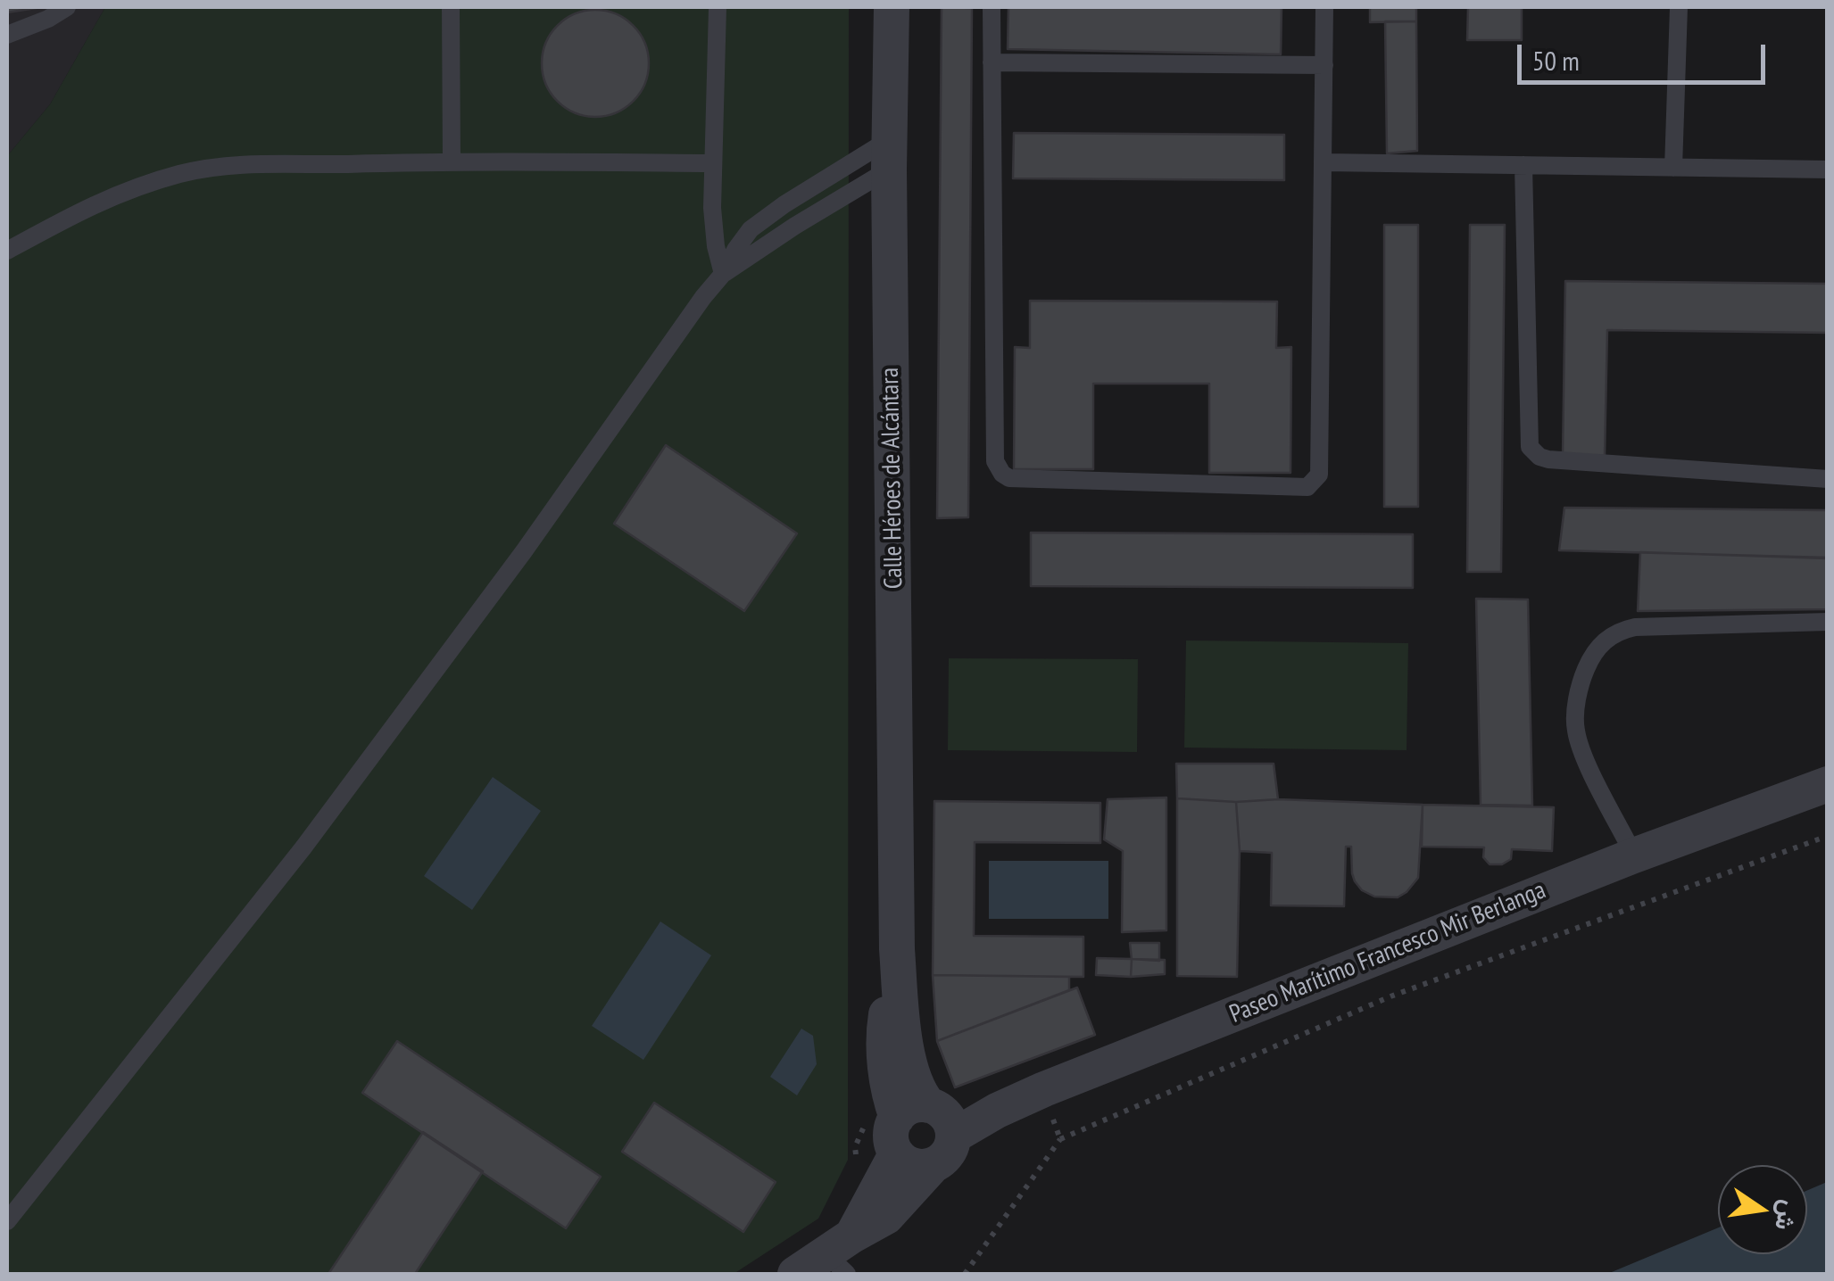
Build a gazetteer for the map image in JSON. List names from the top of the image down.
{
  "streets": {
    "street": ["Calle Héroes de Alcántara", "Paseo Marítimo Francesco Mir Berlanga"]
  },
  "crossings": [
    ["Calle Héroes de Alcántara", "Paseo Marítimo Francesco Mir Berlanga"]
  ],
  "scale_bar": "50 m",
  "north": "right"
}
